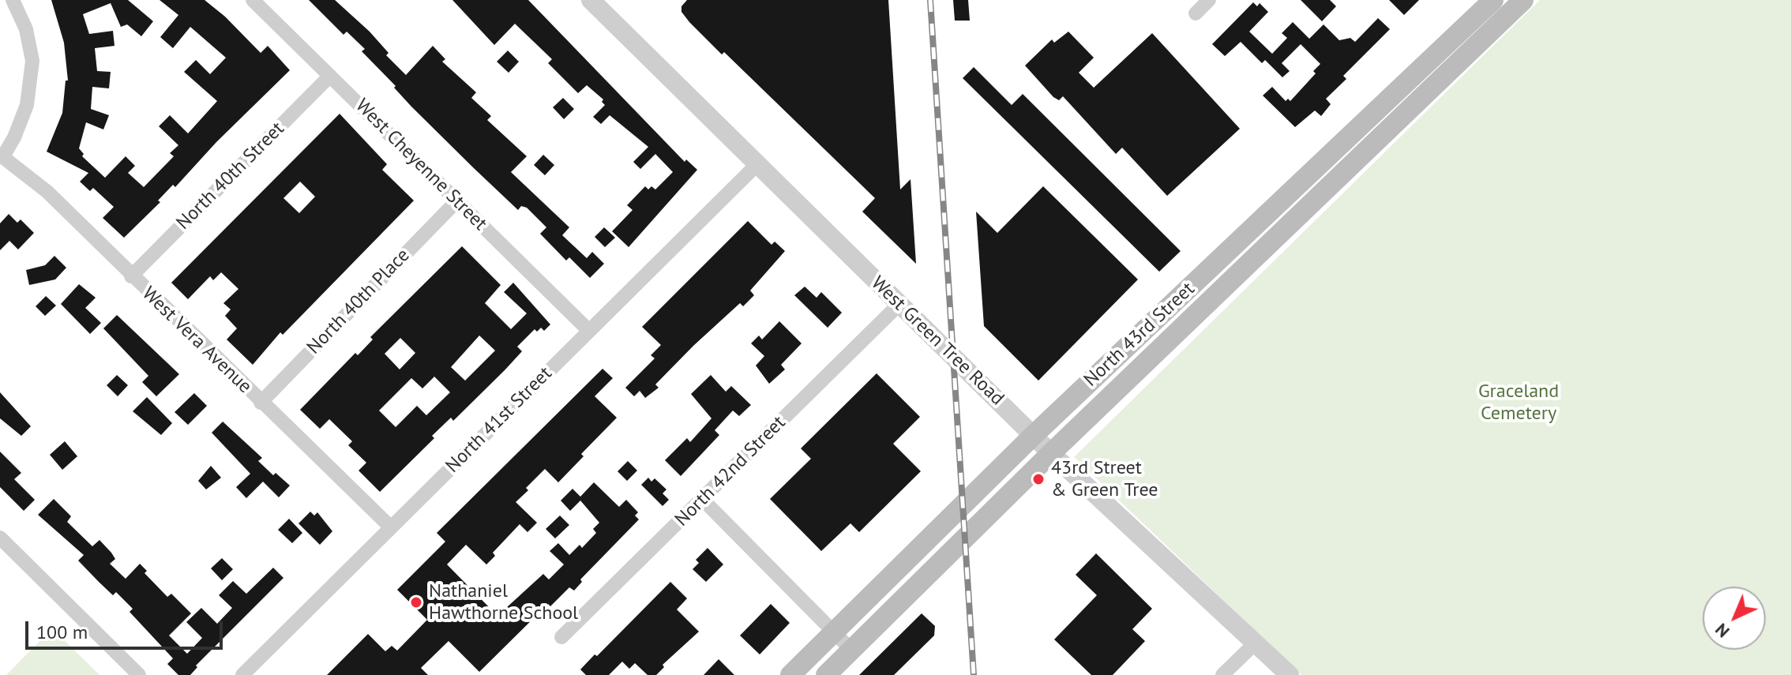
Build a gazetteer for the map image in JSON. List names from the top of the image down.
{
  "streets": {
    "main road": ["North 43rd Street"],
    "street": [
      "West Cheyenne Street",
      "North 40th Street",
      "North 40th Place",
      "West Vera Avenue",
      "West Green Tree Road",
      "North 41st Street",
      "North 42nd Street"
    ]
  },
  "crossings": [
    ["West Cheyenne Street", "North 40th Street"],
    ["West Cheyenne Street", "North 40th Place"],
    ["West Cheyenne Street", "North 41st Street"],
    ["North 40th Street", "West Vera Avenue"],
    ["North 40th Place", "West Vera Avenue"],
    ["North 43rd Street", "West Green Tree Road"],
    ["West Vera Avenue", "North 41st Street"],
    ["West Green Tree Road", "North 41st Street"],
    ["West Green Tree Road", "North 42nd Street"]
  ],
  "parks": ["Graceland Cemetery"],
  "places": ["43rd Street & Green Tree", "Nathaniel Hawthorne School"],
  "scale_bar": "100 m",
  "north": "bottom left"
}
